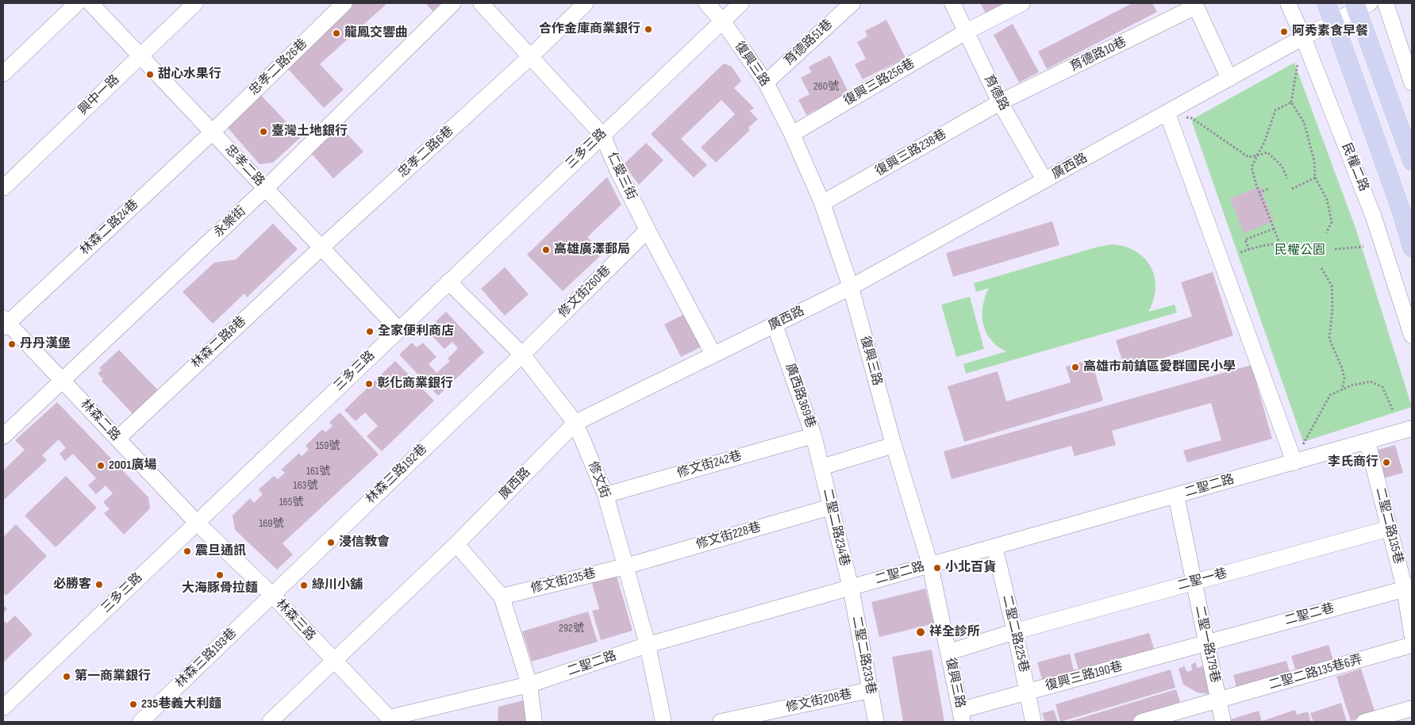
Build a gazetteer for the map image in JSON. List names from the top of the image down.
{
  "streets": {
    "street": [
      "育德路51巷",
      "育德路10巷",
      "復興三路",
      "忠孝二路26巷",
      "復興三路256巷",
      "育德路",
      "興中一路",
      "三多三路",
      "忠孝二路6巷",
      "復興三路238巷",
      "忠孝二路",
      "廣西路",
      "民權二路",
      "仁愛三街",
      "永樂街",
      "林森二路24巷",
      "修文街260巷",
      "林森二路8巷",
      "廣西路369巷",
      "林森二路",
      "修文街242巷",
      "林森三路192巷",
      "修文街",
      "二聖二路",
      "二聖二路135巷",
      "二聖二路234巷",
      "修文街228巷",
      "二聖一巷",
      "修文街235巷",
      "二聖二巷",
      "林森三路",
      "二聖二路225巷",
      "二聖一路179巷",
      "二聖二路233巷",
      "林森三路193巷",
      "二聖二路135巷6弄",
      "復興三路190巷",
      "修文街208巷"
    ]
  },
  "crossings": [
    ["育德路51巷", "復興三路"],
    ["育德路10巷", "育德路"],
    ["育德路10巷", "復興三路238巷"],
    ["復興三路", "復興三路256巷"],
    ["復興三路", "三多三路"],
    ["復興三路", "復興三路238巷"],
    ["復興三路", "廣西路"],
    ["復興三路", "二聖二路"],
    ["復興三路", "二聖一巷"],
    ["復興三路", "復興三路190巷"],
    ["忠孝二路26巷", "忠孝二路"],
    ["忠孝二路26巷", "林森二路24巷"],
    ["復興三路256巷", "育德路"],
    ["育德路", "復興三路238巷"],
    ["育德路", "廣西路"],
    ["興中一路", "忠孝二路"],
    ["三多三路", "忠孝二路"],
    ["三多三路", "仁愛三街"],
    ["三多三路", "林森二路"],
    ["三多三路", "修文街"],
    ["三多三路", "林森三路"],
    ["忠孝二路6巷", "忠孝二路"],
    ["忠孝二路6巷", "仁愛三街"],
    ["忠孝二路6巷", "林森二路8巷"],
    ["忠孝二路", "永樂街"],
    ["忠孝二路", "林森二路24巷"],
    ["忠孝二路", "林森二路8巷"],
    ["廣西路", "民權二路"],
    ["廣西路", "仁愛三街"],
    ["廣西路", "廣西路369巷"],
    ["廣西路", "修文街"],
    ["廣西路", "林森三路"],
    ["仁愛三街", "修文街260巷"],
    ["永樂街", "林森二路"],
    ["林森二路24巷", "林森二路"],
    ["修文街260巷", "林森三路192巷"],
    ["修文街260巷", "修文街"],
    ["林森二路8巷", "林森二路"],
    ["廣西路369巷", "修文街242巷"],
    ["廣西路369巷", "二聖二路234巷"],
    ["林森二路", "林森三路"],
    ["修文街242巷", "修文街"],
    ["林森三路192巷", "修文街"],
    ["林森三路192巷", "林森三路"],
    ["林森三路192巷", "林森三路193巷"],
    ["修文街", "二聖二路"],
    ["修文街", "修文街228巷"],
    ["修文街", "修文街235巷"],
    ["二聖二路", "二聖二路135巷"],
    ["二聖二路", "二聖二路234巷"],
    ["二聖二路", "林森三路"],
    ["二聖二路", "二聖二路225巷"],
    ["二聖二路", "二聖一路179巷"],
    ["二聖二路", "二聖二路233巷"],
    ["二聖二路135巷", "二聖一巷"],
    ["二聖二路135巷", "二聖二巷"],
    ["二聖二路234巷", "修文街228巷"],
    ["二聖二路234巷", "二聖二路233巷"],
    ["修文街228巷", "修文街235巷"],
    ["二聖一巷", "二聖二路225巷"],
    ["二聖一巷", "二聖一路179巷"],
    ["二聖二巷", "二聖一路179巷"],
    ["二聖二巷", "復興三路190巷"],
    ["林森三路", "林森三路193巷"],
    ["二聖二路225巷", "復興三路190巷"],
    ["二聖一路179巷", "二聖二路135巷6弄"],
    ["二聖一路179巷", "復興三路190巷"],
    ["二聖二路233巷", "修文街208巷"]
  ],
  "parks": ["民權公園"],
  "places": [
    "合作金庫商業銀行",
    "阿秀素食早餐",
    "龍鳳交響曲",
    "甜心水果行",
    "臺灣土地銀行",
    "高雄廣澤郵局",
    "全家便利商店",
    "丹丹漢堡",
    "高雄市前鎮區愛群國民小學",
    "彰化商業銀行",
    "李氏商行",
    "2001廣場",
    "浸信教會",
    "震旦通訊",
    "小北百貨",
    "大海豚骨拉麵",
    "必勝客",
    "綠川小舖",
    "祥全診所",
    "第一商業銀行",
    "235巷義大利麵"
  ],
  "house_numbers": [
    "260號",
    "159號",
    "161號",
    "163號",
    "165號",
    "169號",
    "292號"
  ]
}
